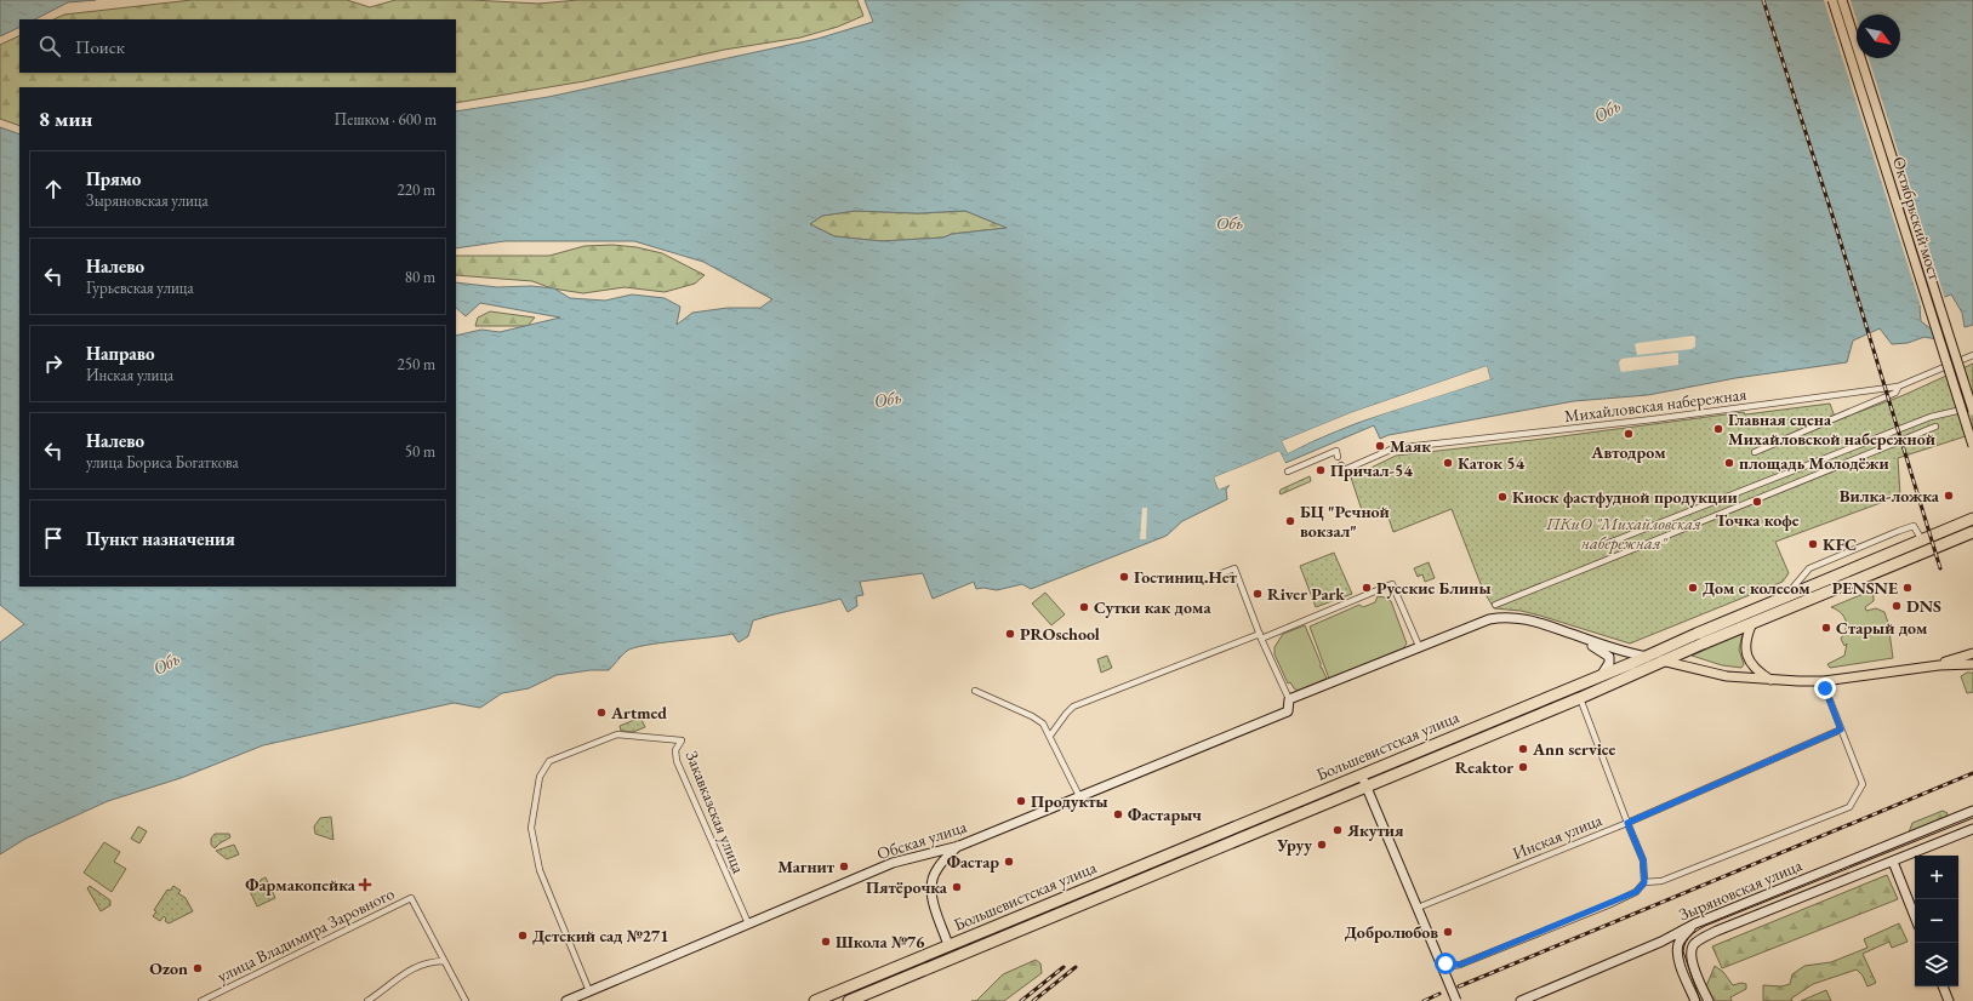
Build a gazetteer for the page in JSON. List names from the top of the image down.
{
  "streets": {
    "highway": ["Большевистская улица"],
    "main road": ["Октябрьский мост"],
    "street": [
      "Михайловская набережная",
      "Закавказская улица",
      "Инская улица",
      "Обская улица",
      "Зыряновская улица",
      "улица Владимира Заровного"
    ]
  },
  "crossings": [
    ["Закавказская улица", "Обская улица"],
    ["Инская улица", "Зыряновская улица"]
  ],
  "water": ["Обь"],
  "parks": ["ПКиО \"Михайловская набережная\""],
  "places": {
    "other": [
      "Главная сцена Михайловской набережной",
      "Автодром",
      "Маяк",
      "Каток 54",
      "площадь Молодёжи",
      "Причал-54",
      "Вилка-ложка",
      "Киоск фастфудной продукции",
      "Точка кофе",
      "БЦ \"Речной вокзал\"",
      "KFC",
      "Гостиниц.Нет",
      "Русские Блины",
      "Дом с колесом",
      "PENSNE",
      "River Park",
      "DNS",
      "Сутки как дома",
      "Старый дом",
      "PROschool",
      "Artmed",
      "Ann service",
      "Reaktor",
      "Продукты",
      "Фастарыч",
      "Якутия",
      "Уруу",
      "Фастар",
      "Магнит",
      "Пятёрочка",
      "Добролюбов",
      "Детский сад №271",
      "Школа №76",
      "Ozon"
    ],
    "health": ["Фармакопейка"]
  },
  "north": "bottom right",
  "page": {
    "search": "Поиск",
    "heading": ["8 мин", "Пешком · 600 m"],
    "list": [
      ["Прямо", "Зыряновская улица", "220 m"],
      ["Налево", "Гурьевская улица", "80 m"],
      ["Направо", "Инская улица", "250 m"],
      ["Налево", "улица Бориса Богаткова", "50 m"],
      "Пункт назначения"
    ],
    "map_buttons": ["+", "−"]
  }
}
